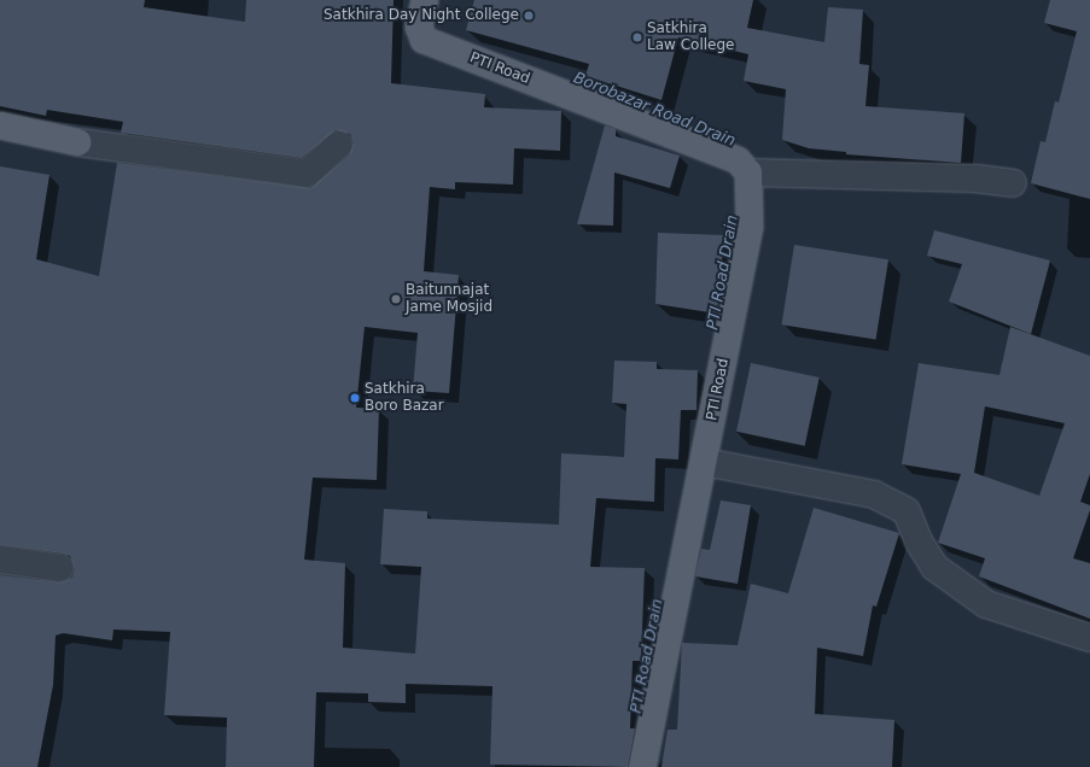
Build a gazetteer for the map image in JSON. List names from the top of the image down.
{
  "streets": {
    "main road": ["PTI Road"]
  },
  "water": ["Borobazar Road Drain", "PTI Road Drain"],
  "places": [
    "Satkhira Day Night College",
    "Satkhira Law College",
    "Baitunnajat Jame Mosjid",
    "Satkhira Boro Bazar"
  ]
}
